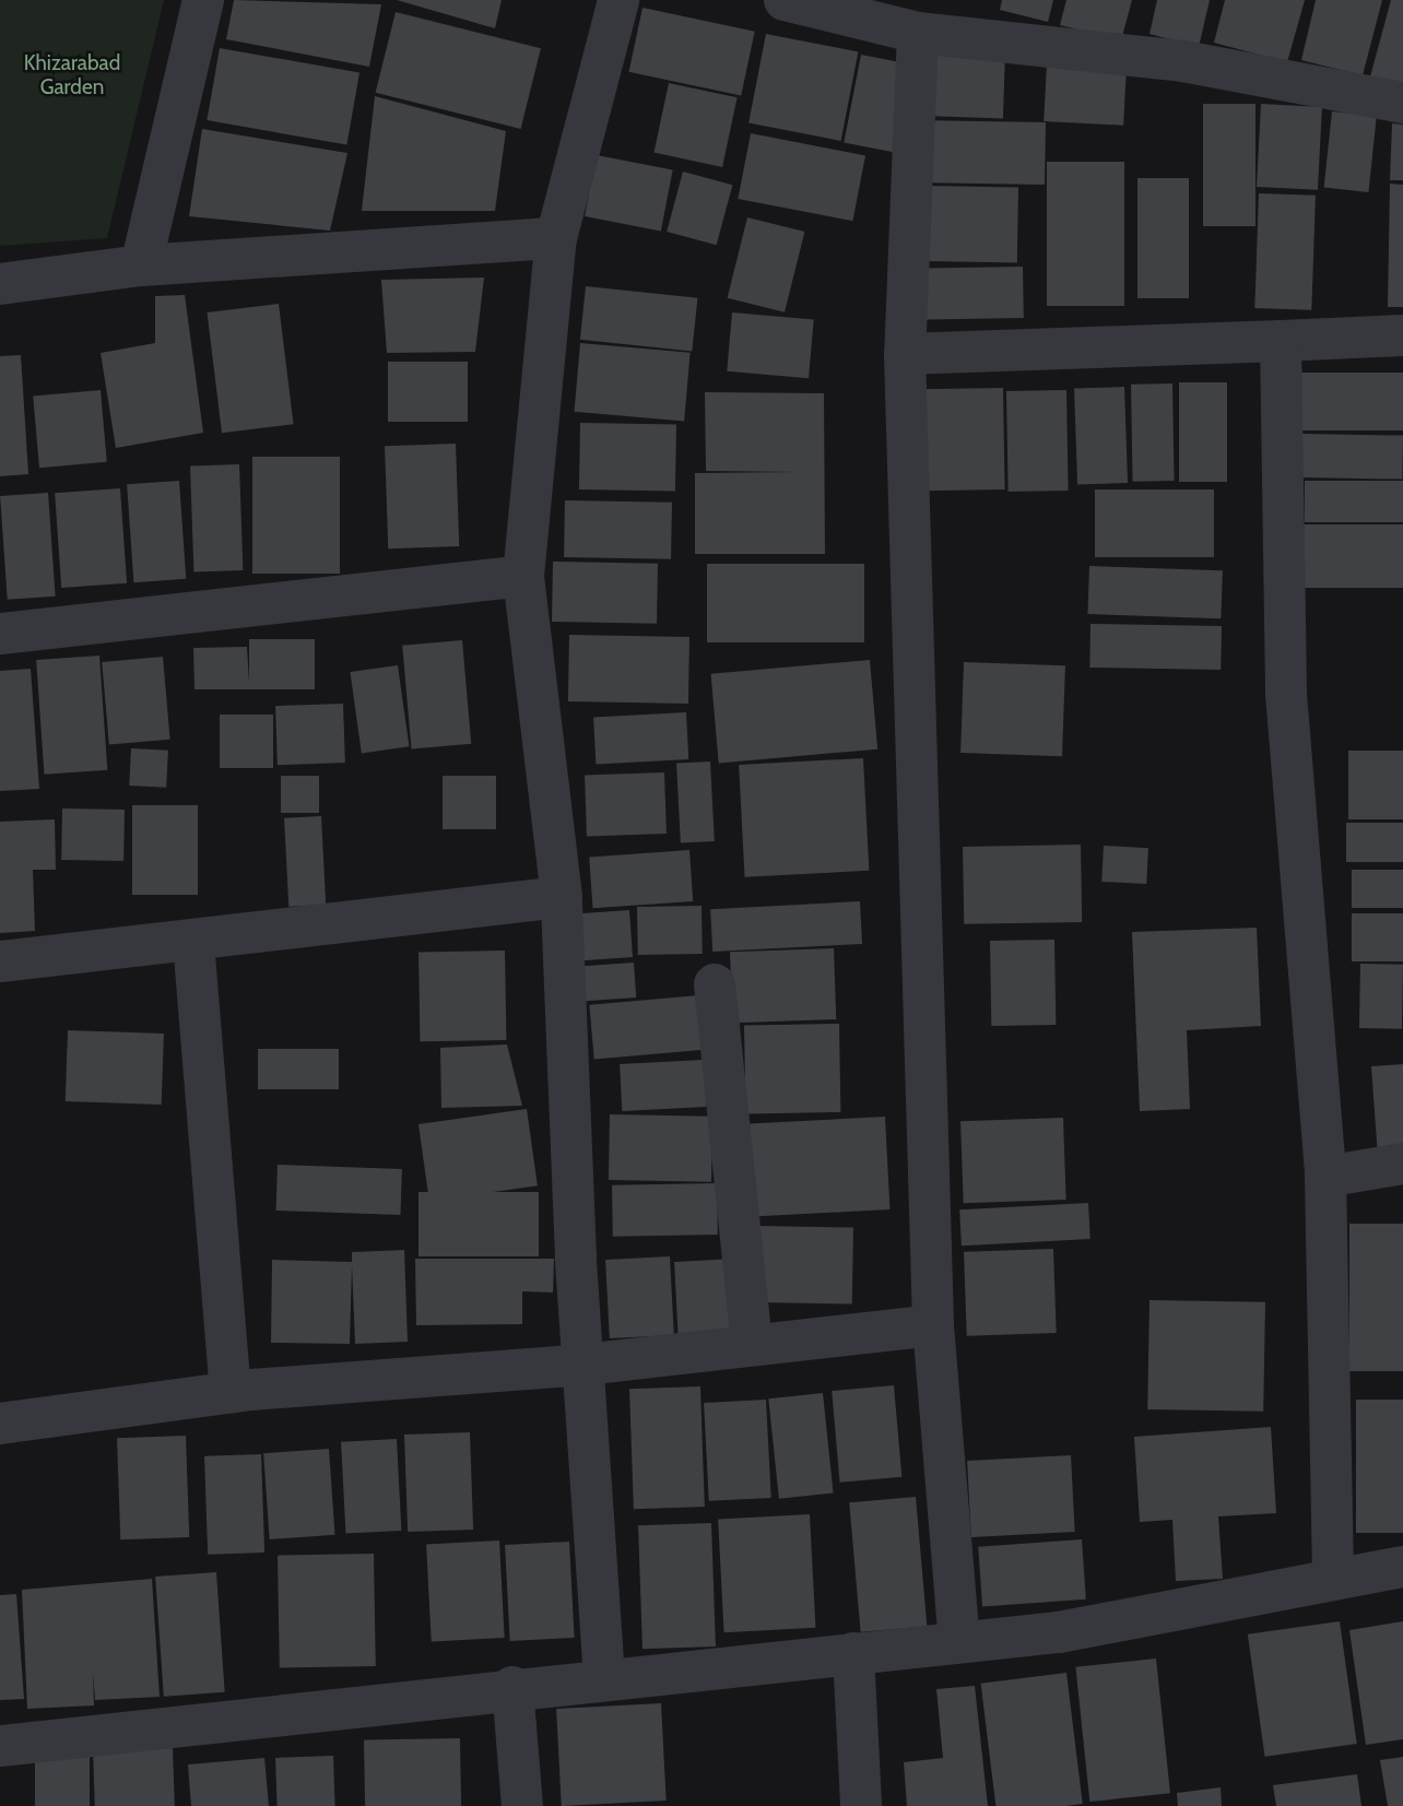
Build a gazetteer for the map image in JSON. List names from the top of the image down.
{
  "parks": ["Khizarabad Garden"]
}
